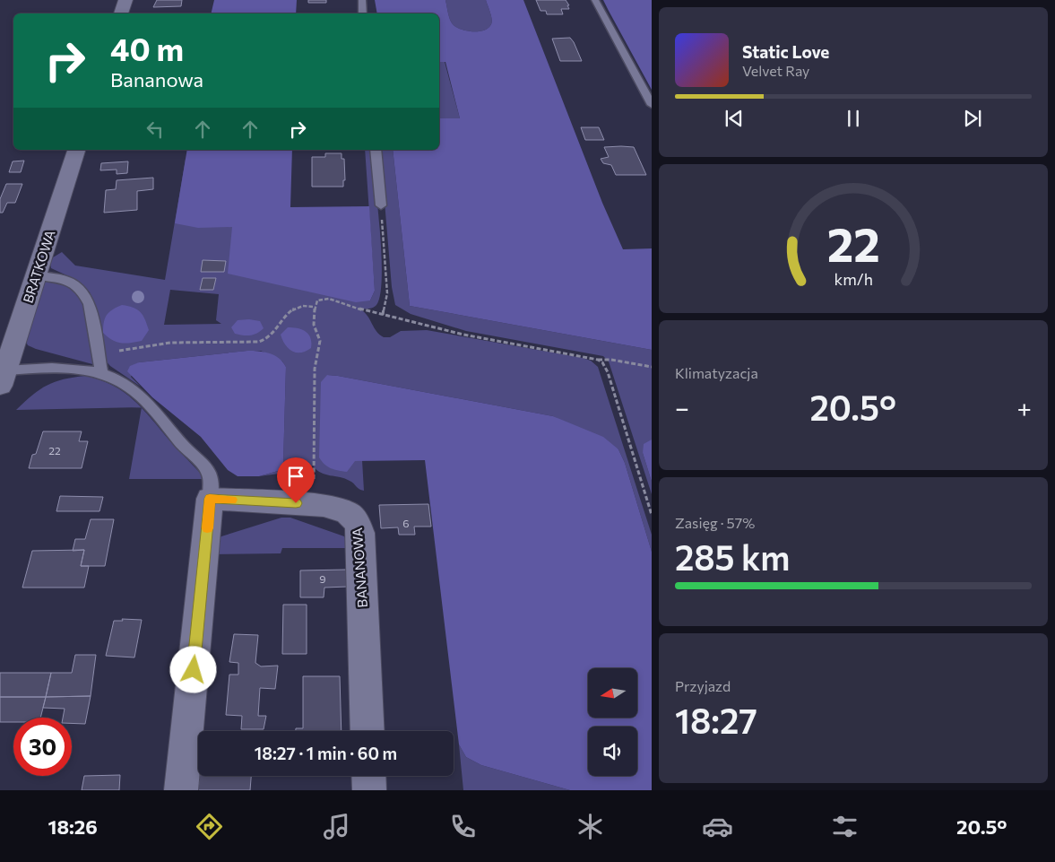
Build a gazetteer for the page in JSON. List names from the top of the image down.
{
  "streets": {
    "street": ["BRATKOWA", "BANANOWA"]
  },
  "house_numbers": ["22", "6", "9"],
  "north": "left",
  "page": {
    "turn": ["40 m", "Bananowa"],
    "song": ["Static Love", "Velvet Ray"],
    "tile": [
      "Klimatyzacja",
      ["Zasięg · 57%", "285 km"],
      ["Przyjazd", "18:27"]
    ],
    "heat": ["−", "20.5°", "+"],
    "limit": "30",
    "trip": "18:27 · 1 min · 60 m",
    "tabs": ["18:26", "20.5°"],
    "gauge": ["22", "km/h"]
  }
}
